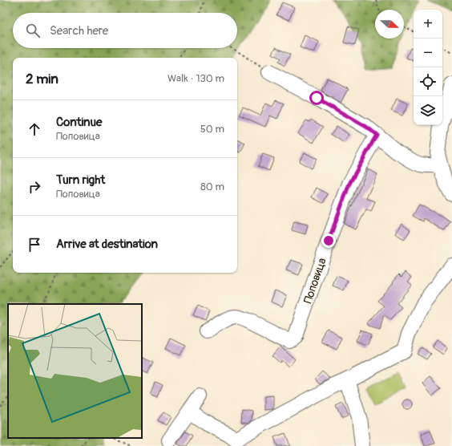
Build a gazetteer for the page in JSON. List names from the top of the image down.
{
  "streets": {
    "street": ["Поповица"]
  },
  "north": "right",
  "page": {
    "map_buttons": ["+", "−"],
    "search": "Search here",
    "heading": ["2 min", "Walk · 130 m"],
    "list": [
      ["Continue", "Поповица", "50 m"],
      ["Turn right", "Поповица", "80 m"],
      "Arrive at destination"
    ]
  }
}
